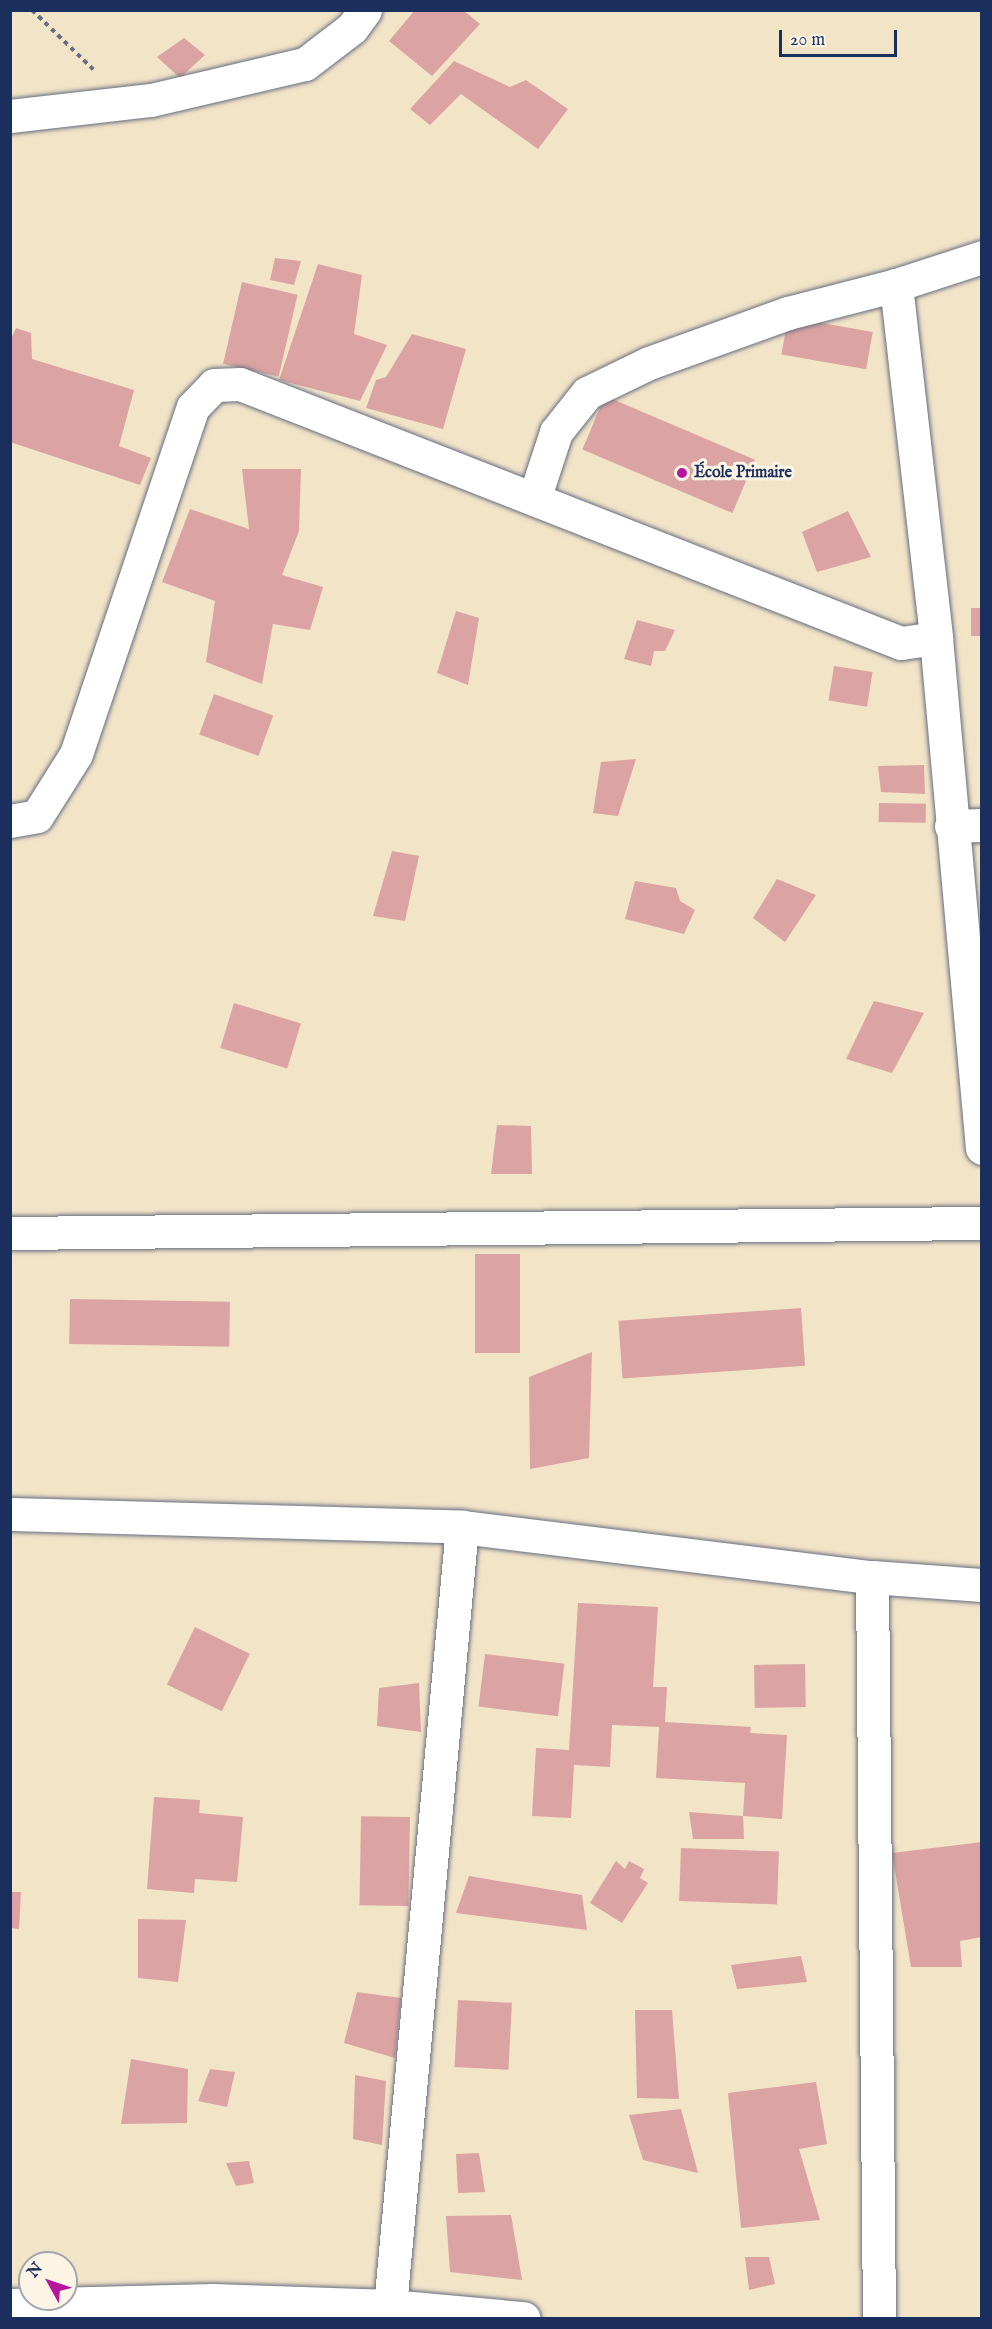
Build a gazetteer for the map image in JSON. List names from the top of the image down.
{
  "places": ["École Primaire"],
  "scale_bar": "20 m",
  "north": "top left"
}
